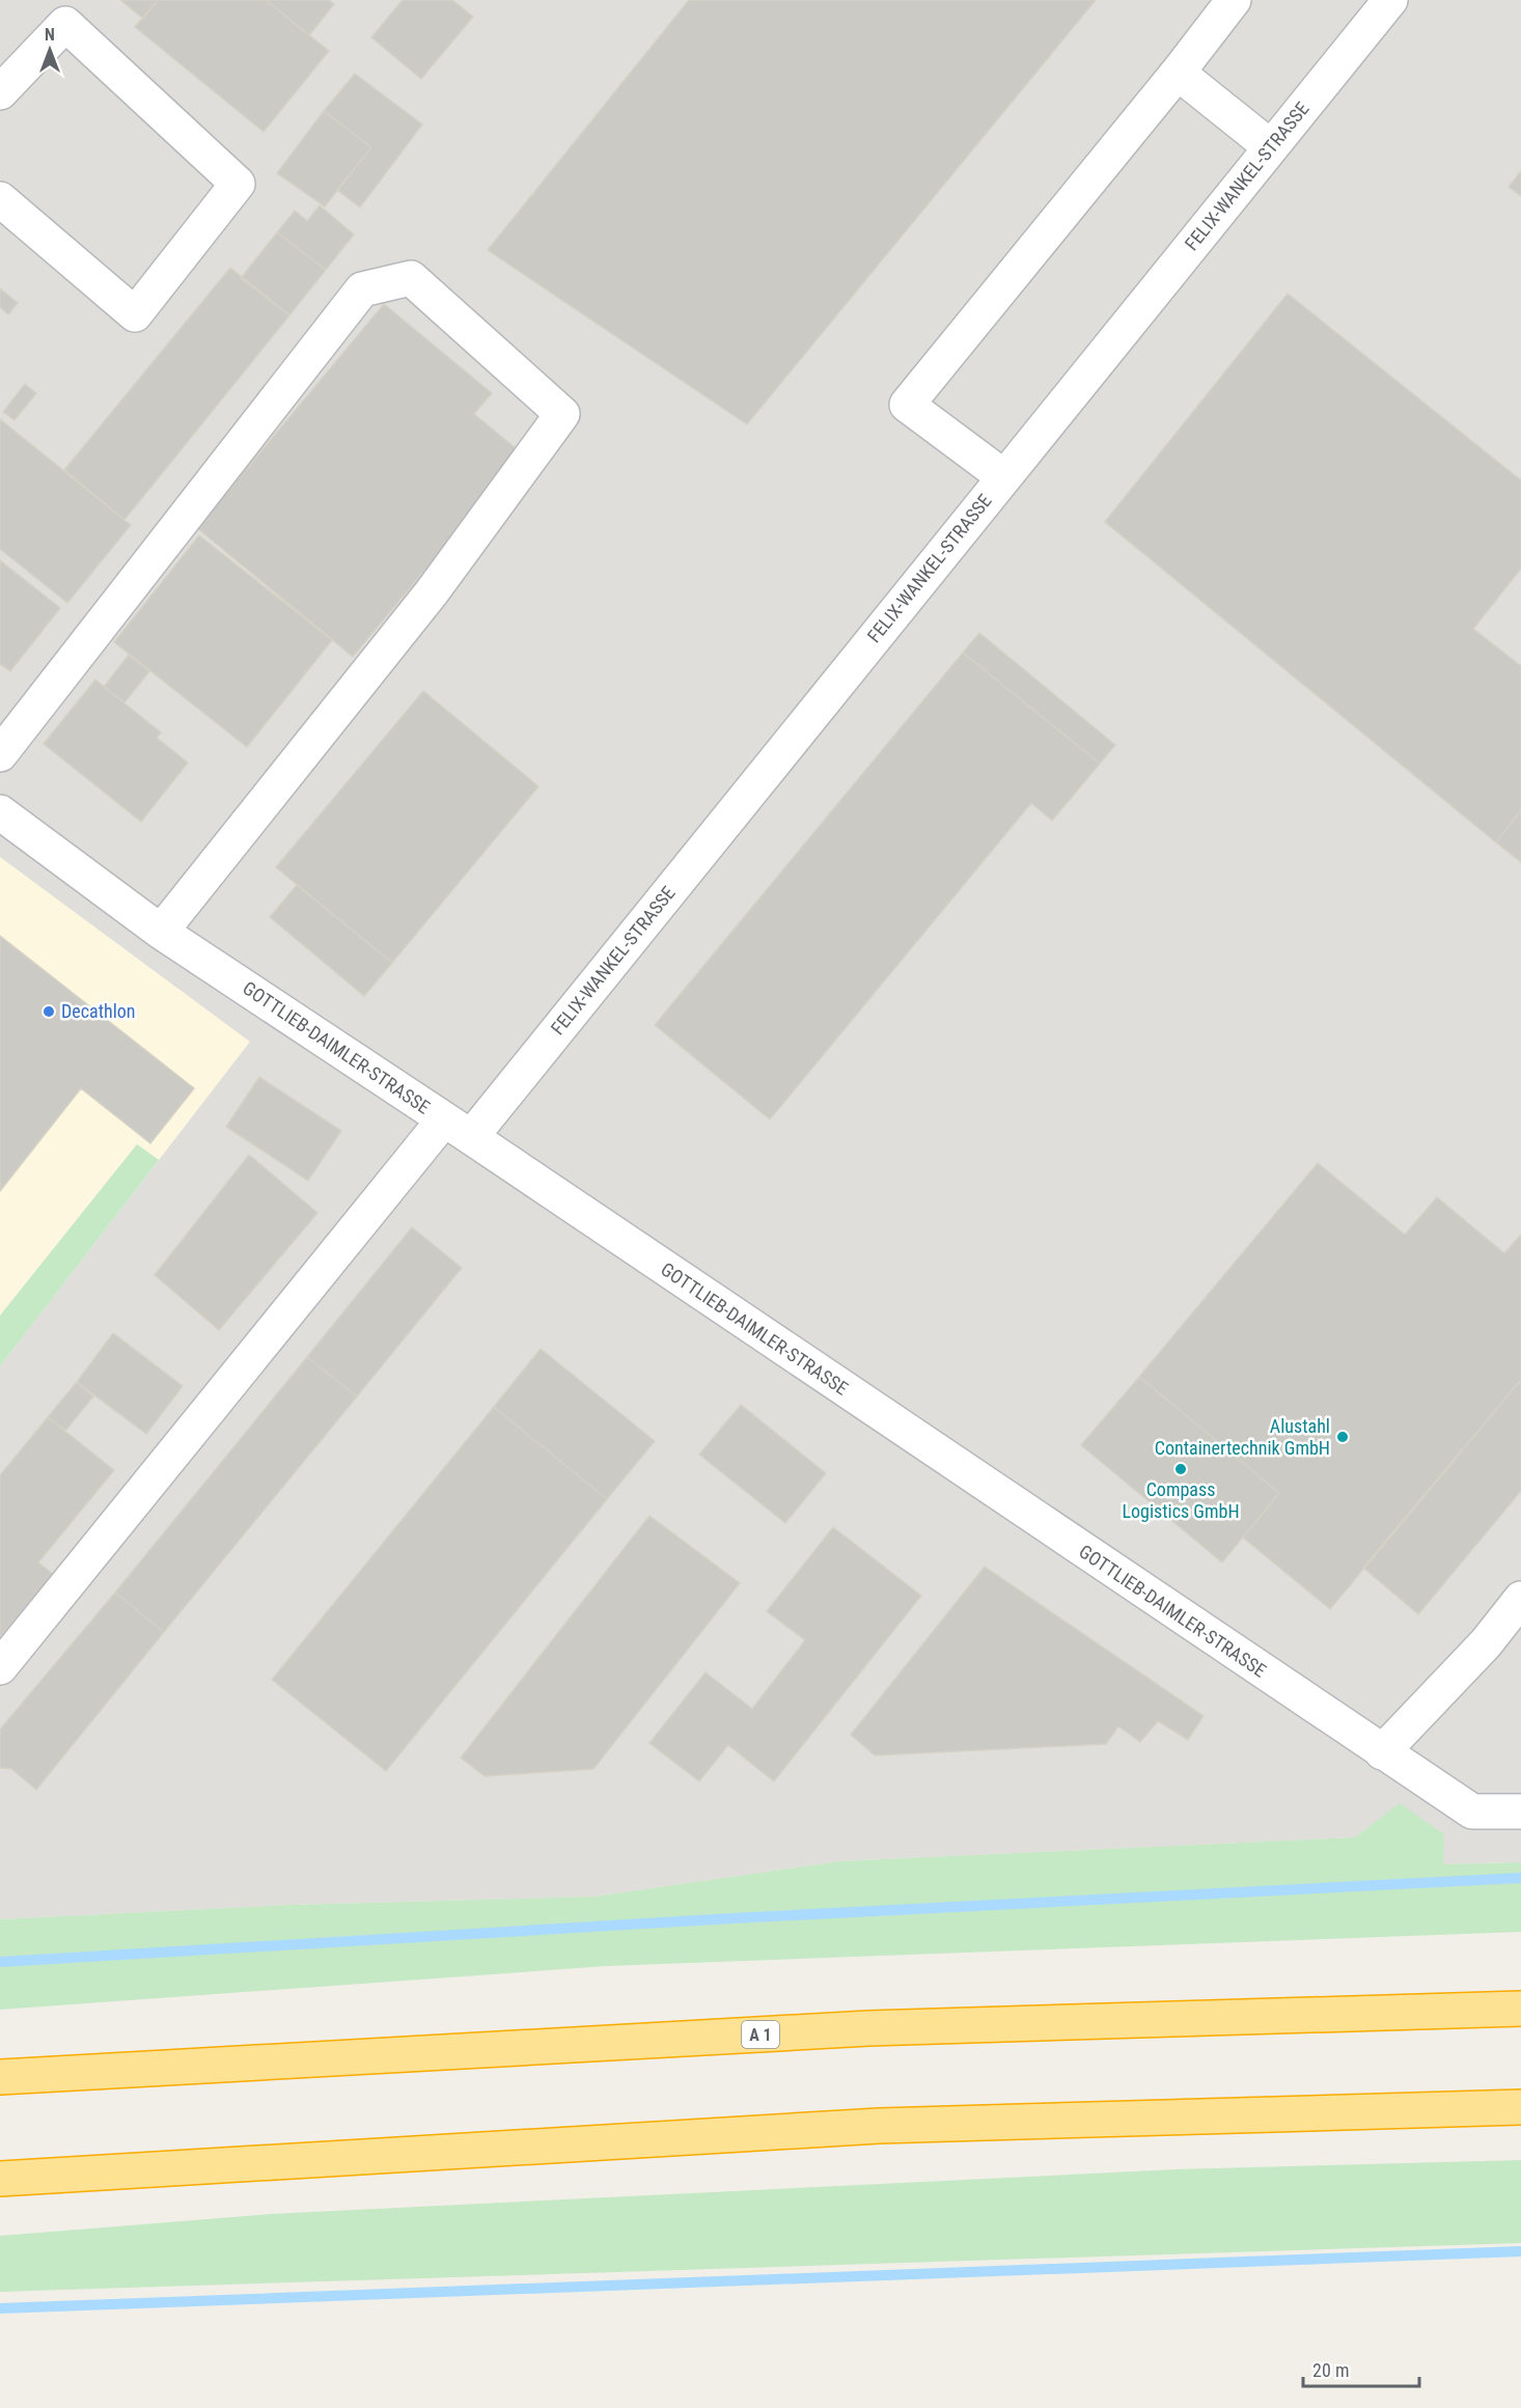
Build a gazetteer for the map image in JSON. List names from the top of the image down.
{
  "streets": {
    "highway": ["A 1"],
    "street": ["FELIX-WANKEL-STRASSE", "GOTTLIEB-DAIMLER-STRASSE"]
  },
  "crossings": [
    ["FELIX-WANKEL-STRASSE", "GOTTLIEB-DAIMLER-STRASSE"]
  ],
  "places": ["Decathlon", "Alustahl Containertechnik GmbH", "Compass Logistics GmbH"],
  "scale_bar": "20 m",
  "north": "top"
}
